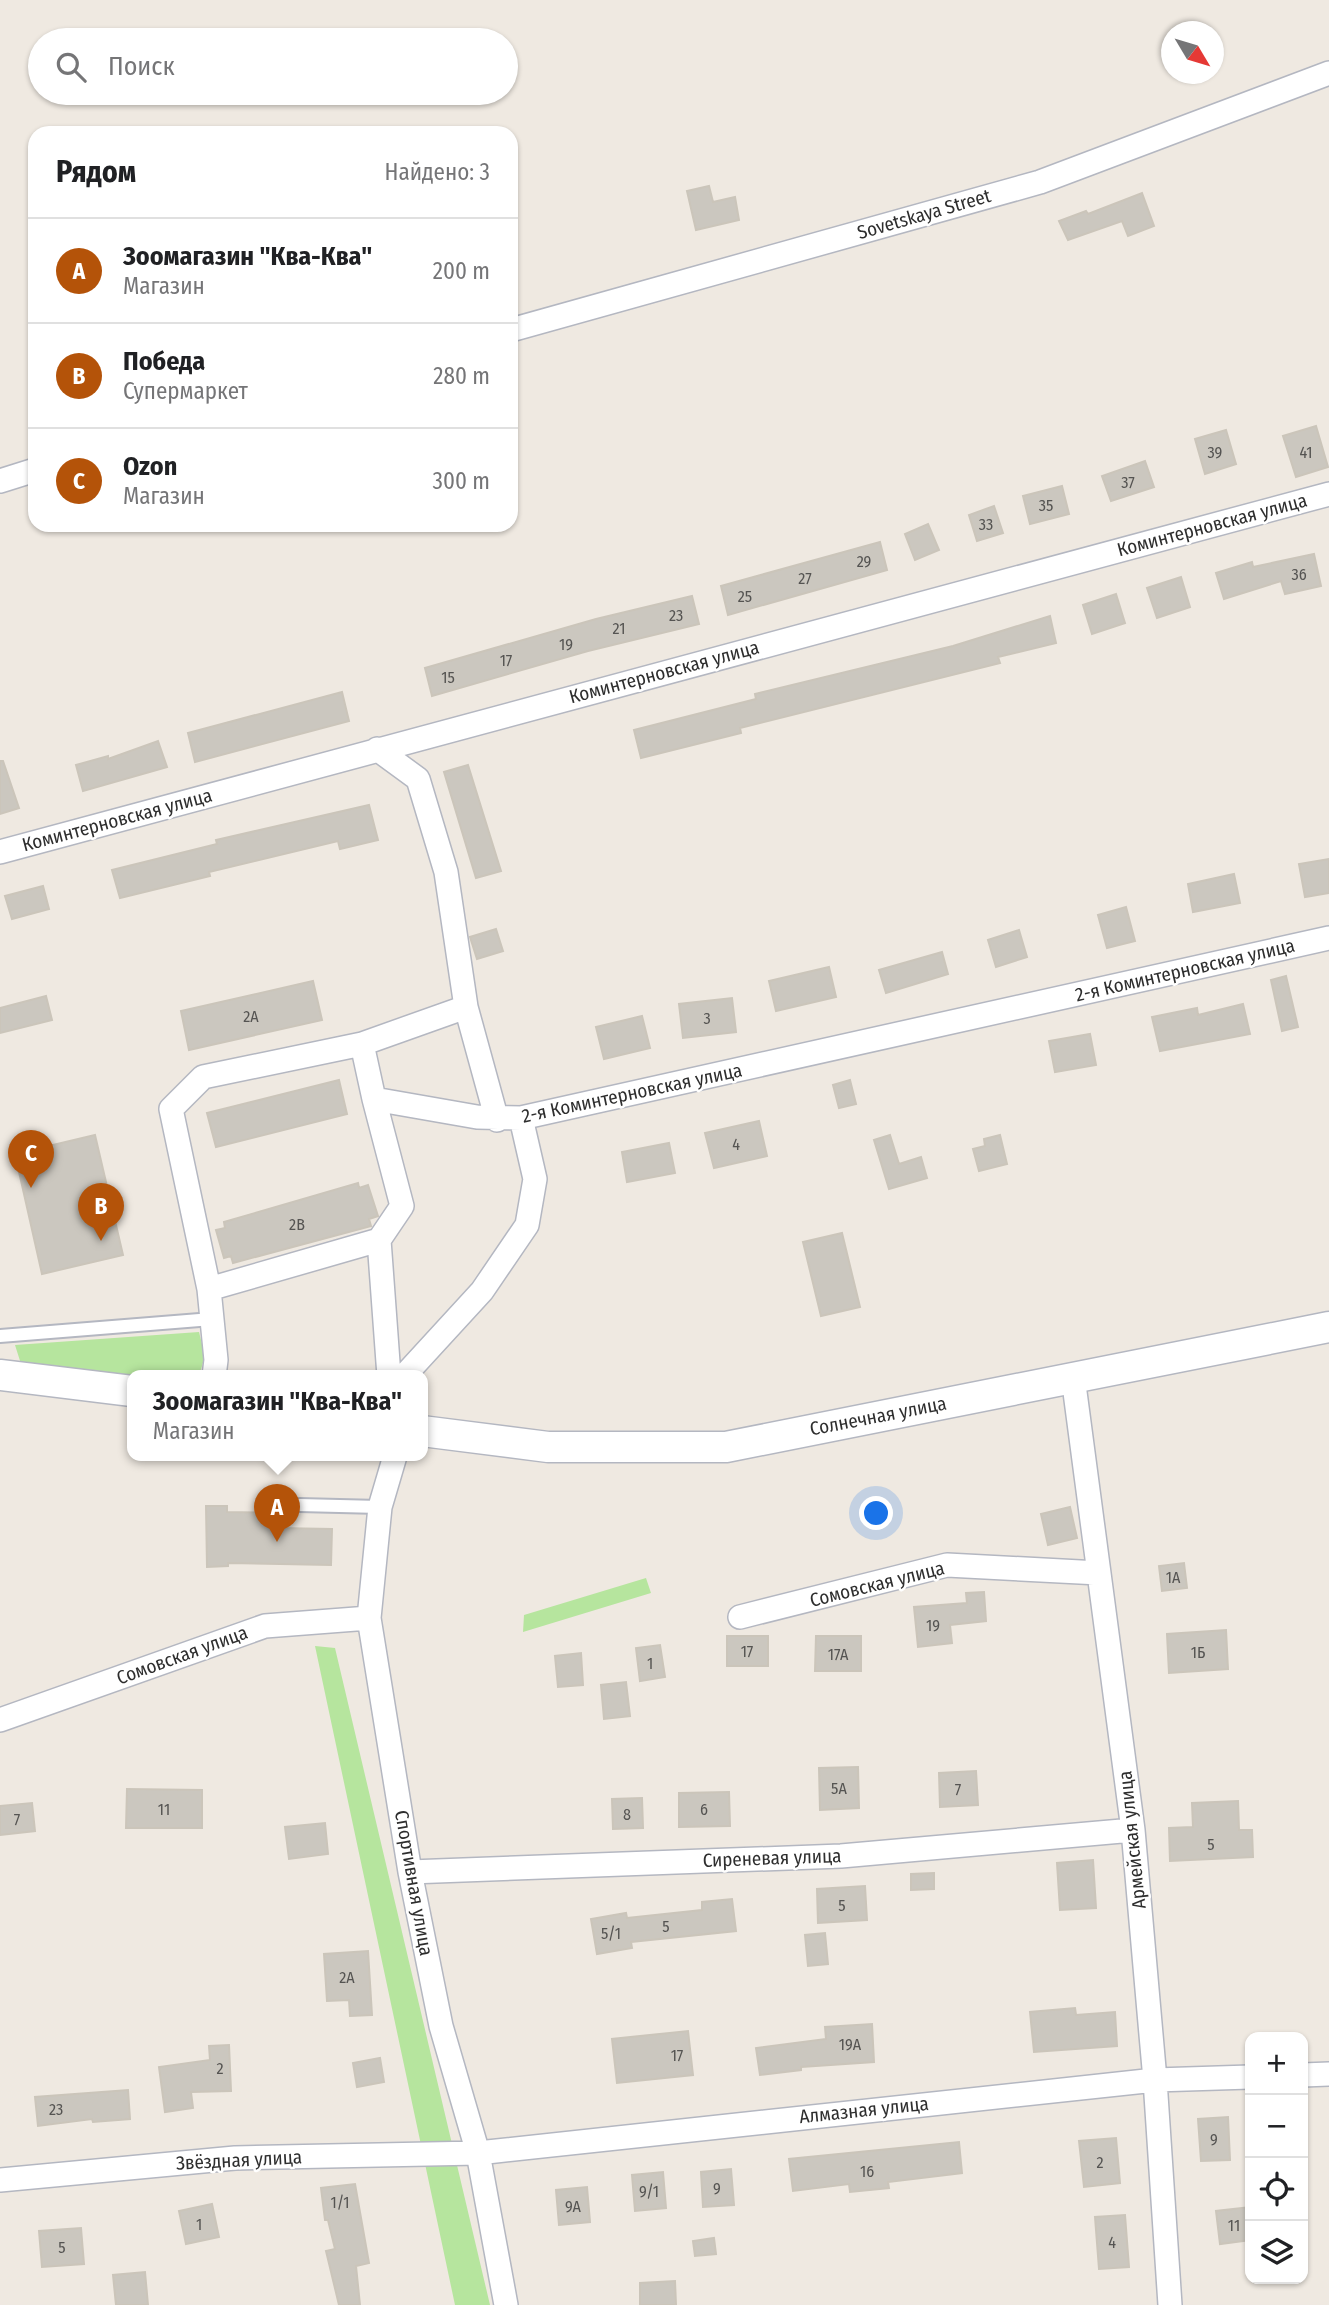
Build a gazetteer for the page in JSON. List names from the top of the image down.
{
  "streets": {
    "street": [
      "Sovetskaya Street",
      "Коминтерновская улица",
      "2-я Коминтерновская улица",
      "Солнечная улица",
      "Сомовская улица",
      "Армейская улица",
      "Сиреневая улица",
      "Спортивная улица",
      "Алмазная улица",
      "Звёздная улица"
    ]
  },
  "crossings": [
    ["Солнечная улица", "Армейская улица"],
    ["Сомовская улица", "Армейская улица"],
    ["Сомовская улица", "Спортивная улица"],
    ["Армейская улица", "Сиреневая улица"],
    ["Армейская улица", "Алмазная улица"],
    ["Сиреневая улица", "Спортивная улица"],
    ["Спортивная улица", "Алмазная улица"],
    ["Спортивная улица", "Звёздная улица"],
    ["Алмазная улица", "Звёздная улица"]
  ],
  "house_numbers": [
    "39",
    "41",
    "37",
    "35",
    "33",
    "29",
    "36",
    "27",
    "25",
    "23",
    "21",
    "19",
    "17",
    "15",
    "2А",
    "3",
    "4",
    "2В",
    "1А",
    "19",
    "17",
    "1Б",
    "17А",
    "1",
    "5А",
    "7",
    "11",
    "6",
    "8",
    "7",
    "5",
    "5",
    "5",
    "5/1",
    "2А",
    "19А",
    "17",
    "2",
    "23",
    "9",
    "2",
    "16",
    "9",
    "9/1",
    "1/1",
    "9А",
    "1",
    "11",
    "4",
    "5"
  ],
  "north": "bottom right",
  "page": {
    "search": "Поиск",
    "heading": ["Рядом", "Найдено: 3"],
    "list": [
      {
        "mark": "A",
        "name": "Зоомагазин \"Ква-Ква\"",
        "note": "Магазин",
        "value": "200 m"
      },
      {
        "mark": "B",
        "name": "Победа",
        "note": "Супермаркет",
        "value": "280 m"
      },
      {
        "mark": "C",
        "name": "Ozon",
        "note": "Магазин",
        "value": "300 m"
      }
    ],
    "pins": ["C", "B", "A"],
    "popup": ["Зоомагазин \"Ква-Ква\"", "Магазин"],
    "map_buttons": ["+", "−"]
  }
}
